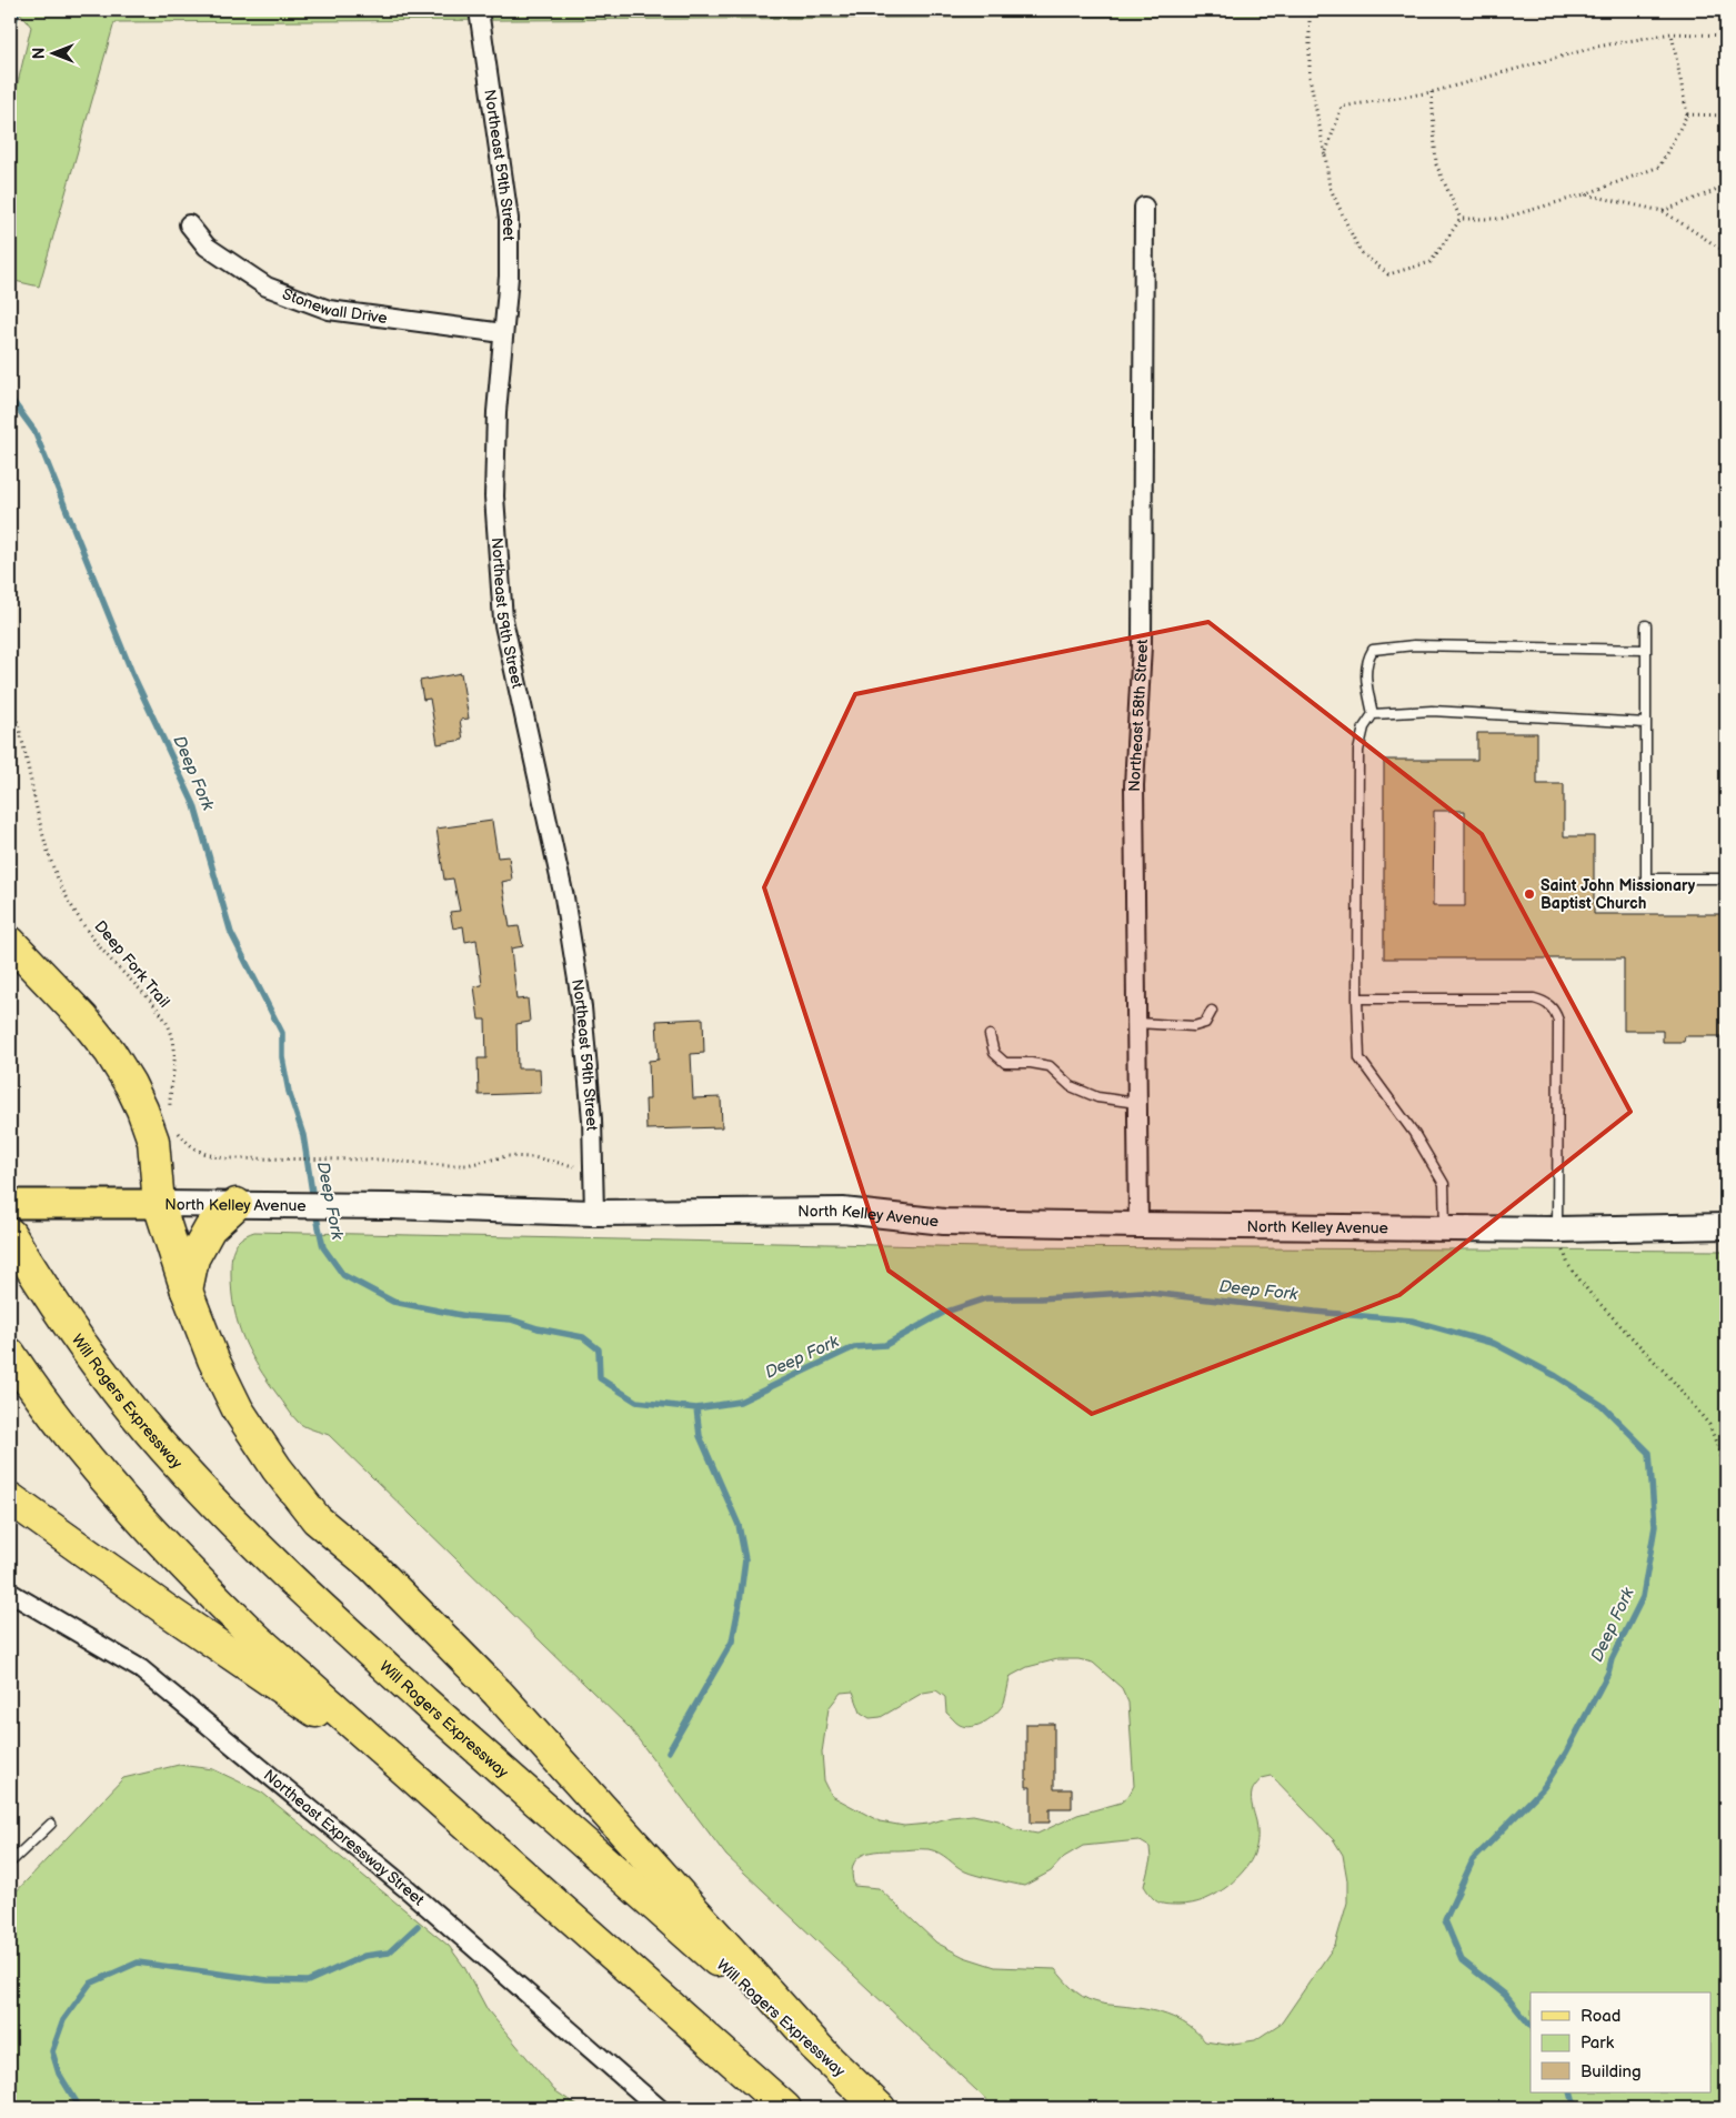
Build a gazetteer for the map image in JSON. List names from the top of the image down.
{
  "streets": {
    "highway": ["Will Rogers Expressway"],
    "main road": ["North Kelley Avenue"],
    "street": [
      "Northeast 59th Street",
      "Stonewall Drive",
      "Northeast 58th Street",
      "Northeast Expressway Street"
    ],
    "path": ["Deep Fork Trail"]
  },
  "crossings": [
    ["Northeast 59th Street", "Stonewall Drive"],
    ["Northeast 59th Street", "North Kelley Avenue"],
    ["Northeast 58th Street", "North Kelley Avenue"]
  ],
  "water": ["Deep Fork"],
  "places": ["Saint John Missionary Baptist Church"],
  "legend": ["Road", "Park", "Building"],
  "north": "left"
}
